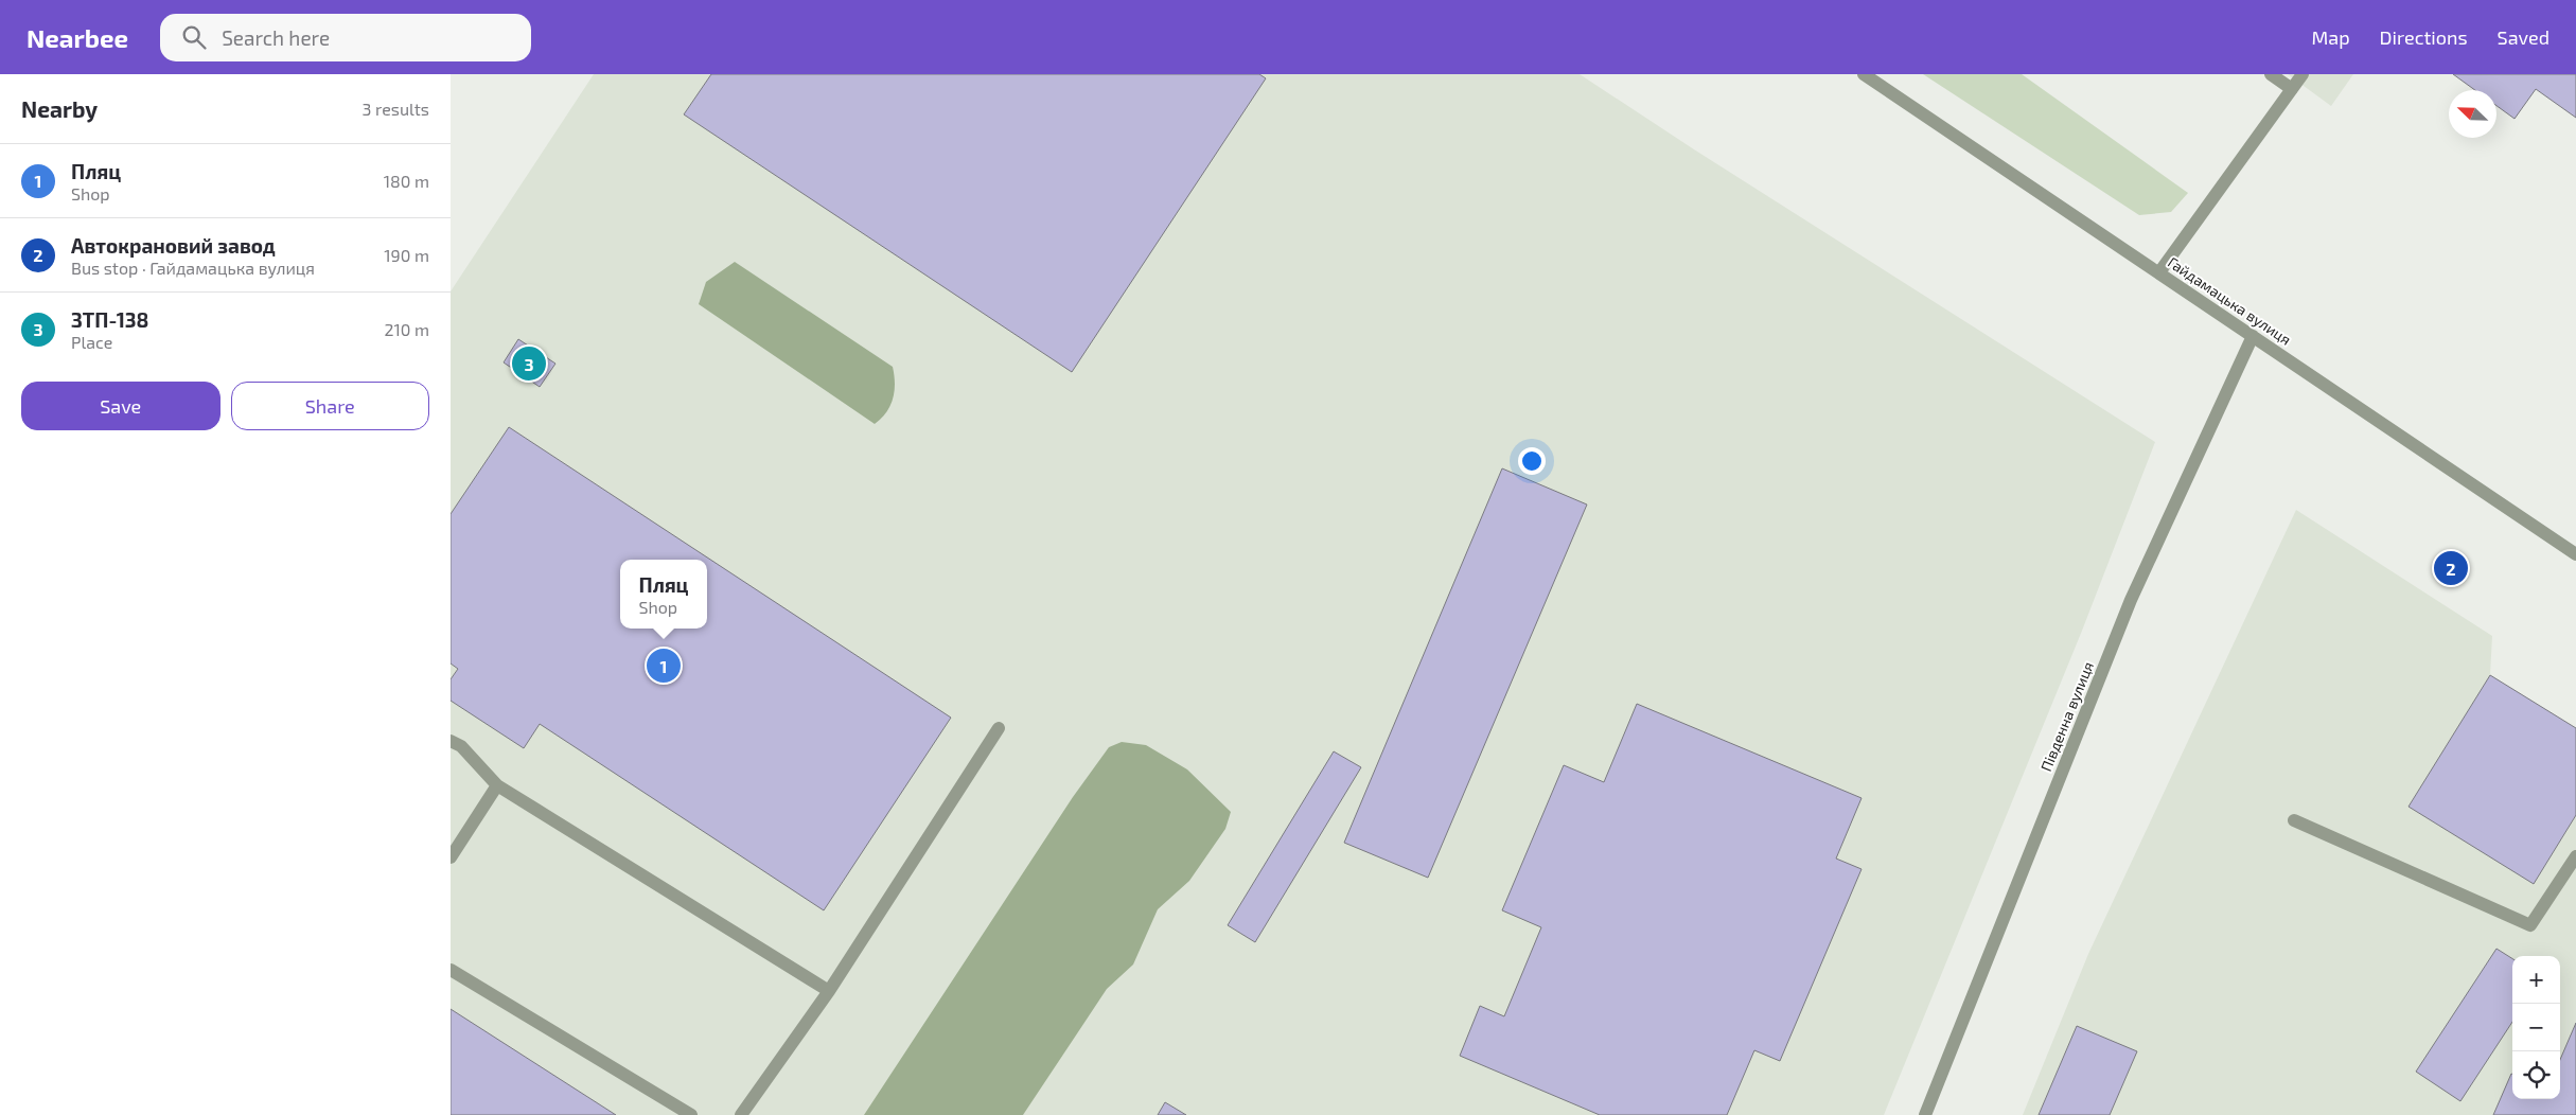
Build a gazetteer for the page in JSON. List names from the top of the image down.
{
  "streets": {
    "street": ["Гайдамацька вулиця", "Південна вулиця"]
  },
  "crossings": [
    ["Гайдамацька вулиця", "Південна вулиця"]
  ],
  "north": "top left",
  "page": {
    "header": "Nearbee",
    "search": "Search here",
    "nav": ["Map", "Directions", "Saved"],
    "heading": ["Nearby", "3 results"],
    "list": [
      {
        "mark": "1",
        "name": "Пляц",
        "note": "Shop",
        "value": "180 m"
      },
      {
        "mark": "2",
        "name": "Автокрановий завод",
        "note": "Bus stop · Гайдамацька вулиця",
        "value": "190 m"
      },
      {
        "mark": "3",
        "name": "ЗТП-138",
        "note": "Place",
        "value": "210 m"
      }
    ],
    "pins": ["3", "2", "1"],
    "buttons": ["Save", "Share"],
    "popup": ["Пляц", "Shop"],
    "map_buttons": ["+", "−"]
  }
}
